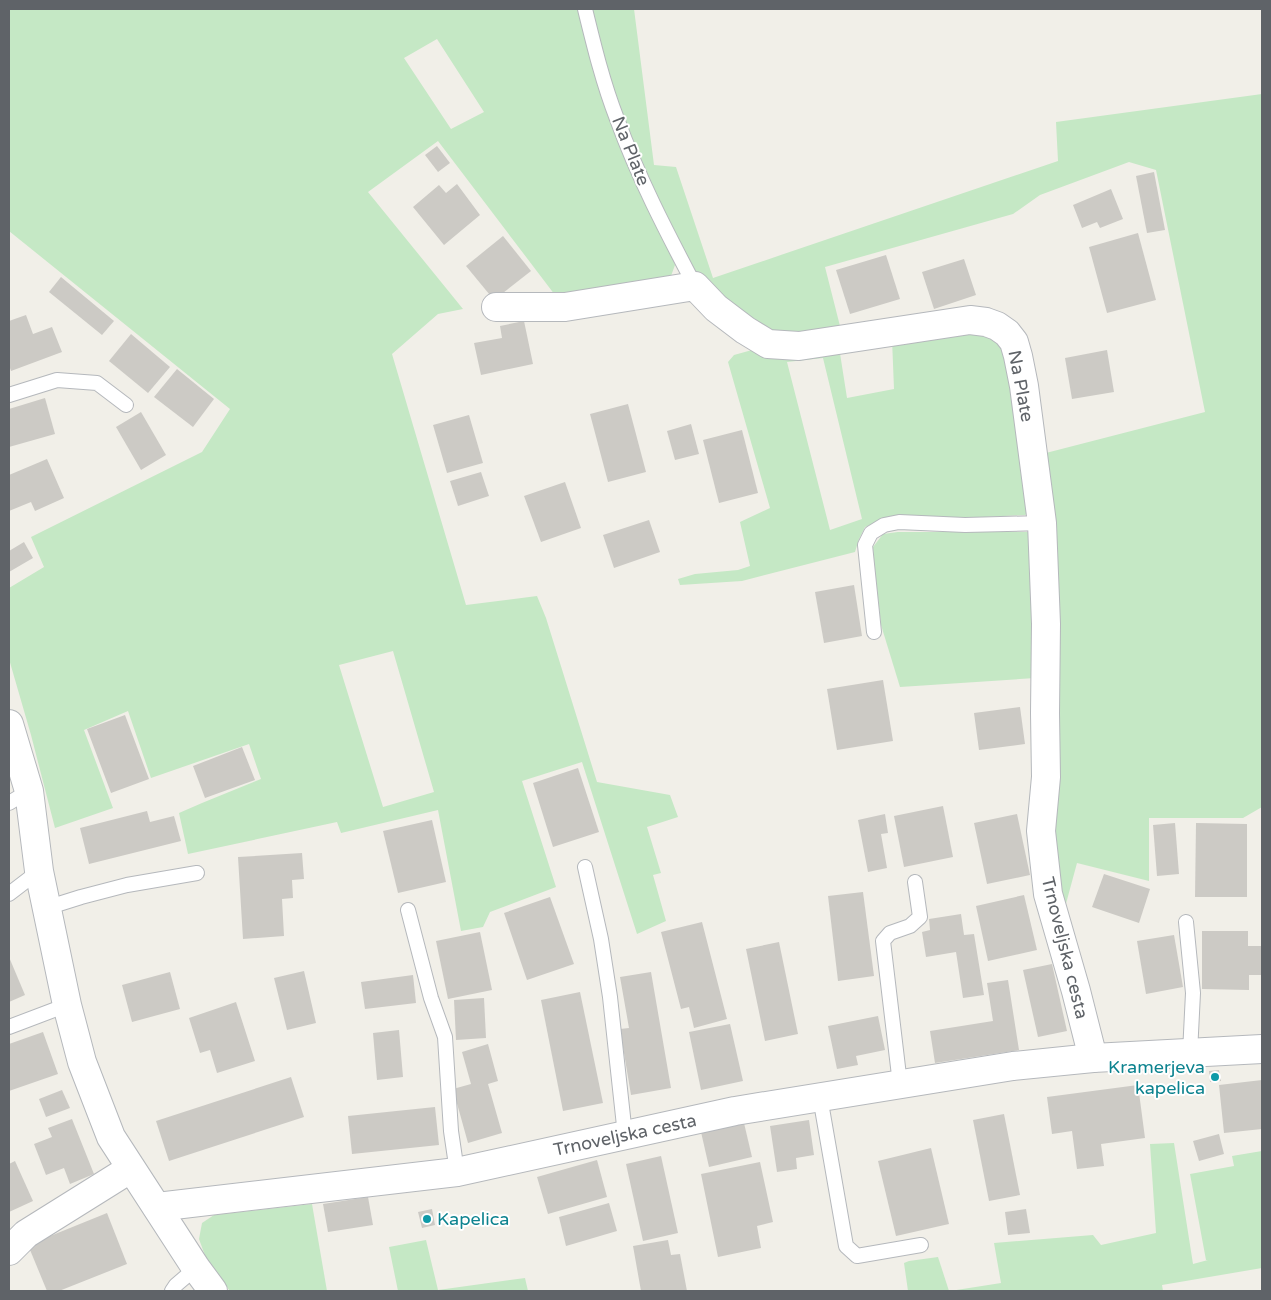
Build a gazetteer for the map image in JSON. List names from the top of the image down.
{
  "streets": {
    "street": ["Na Plate", "Trnoveljska cesta"]
  },
  "crossings": [
    ["Na Plate", "Trnoveljska cesta"]
  ],
  "places": ["Kramerjeva kapelica", "Kapelica"]
}
